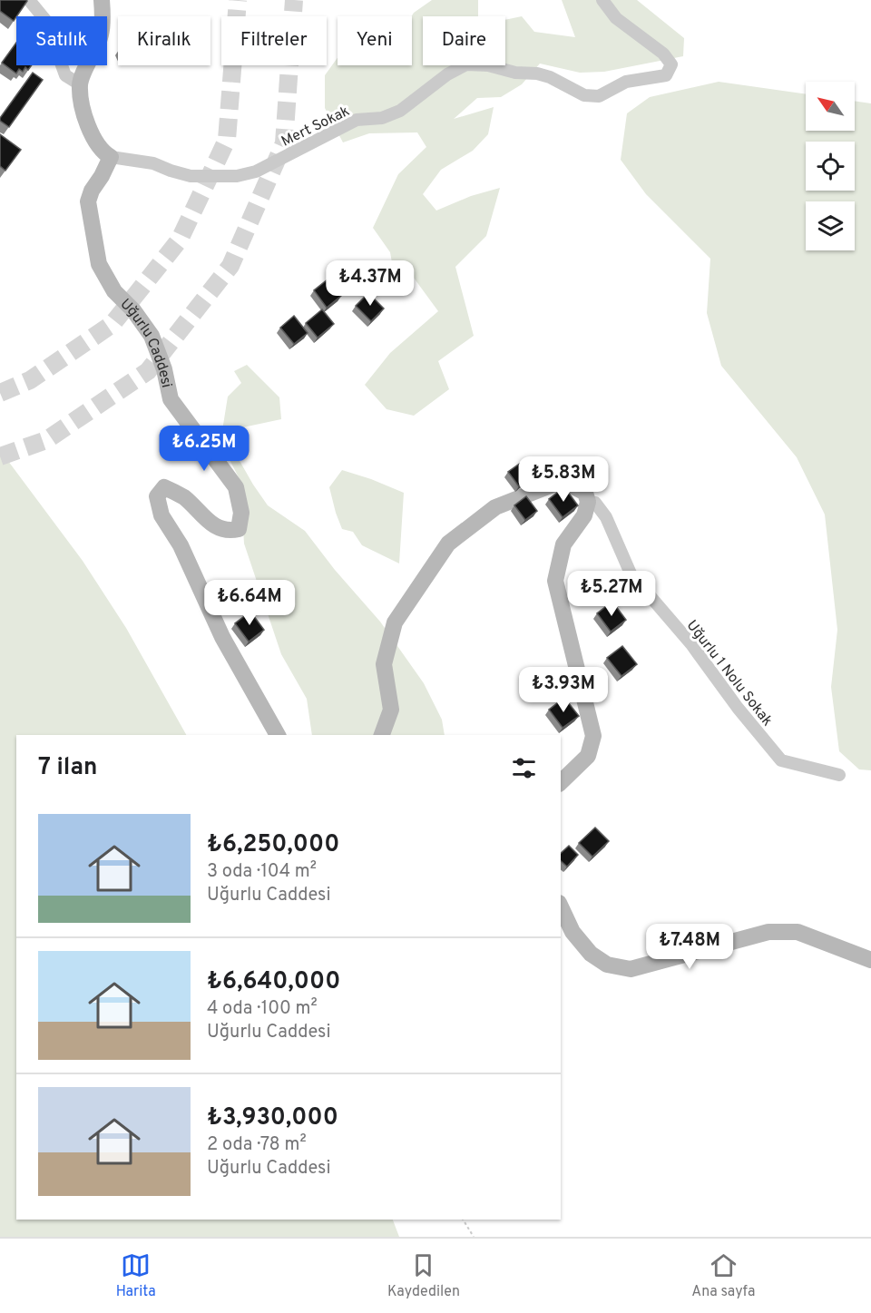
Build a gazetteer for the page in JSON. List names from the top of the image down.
{
  "streets": {
    "street": ["Mert Sokak", "Uğurlu Caddesi", "Uğurlu 1 Nolu Sokak"]
  },
  "crossings": [
    ["Mert Sokak", "Uğurlu Caddesi"]
  ],
  "north": "top left",
  "page": {
    "chip": [
      "Satılık",
      "Kiralık",
      "Filtreler",
      "Yeni",
      "Daire"
    ],
    "price": [
      "₺4.37M",
      "₺6.25M",
      "₺5.83M",
      "₺5.27M",
      "₺6.64M",
      "₺3.93M",
      "₺7.48M"
    ],
    "heading": "7 ilan",
    "list": [
      {
        "name": "₺6,250,000",
        "note": "3 oda · 104 m² · Uğurlu Caddesi"
      },
      {
        "name": "₺6,640,000",
        "note": "4 oda · 100 m² · Uğurlu Caddesi"
      },
      {
        "name": "₺3,930,000",
        "note": "2 oda · 78 m² · Uğurlu Caddesi"
      }
    ],
    "tabs": ["Harita", "Kaydedilen", "Ana sayfa"]
  }
}
